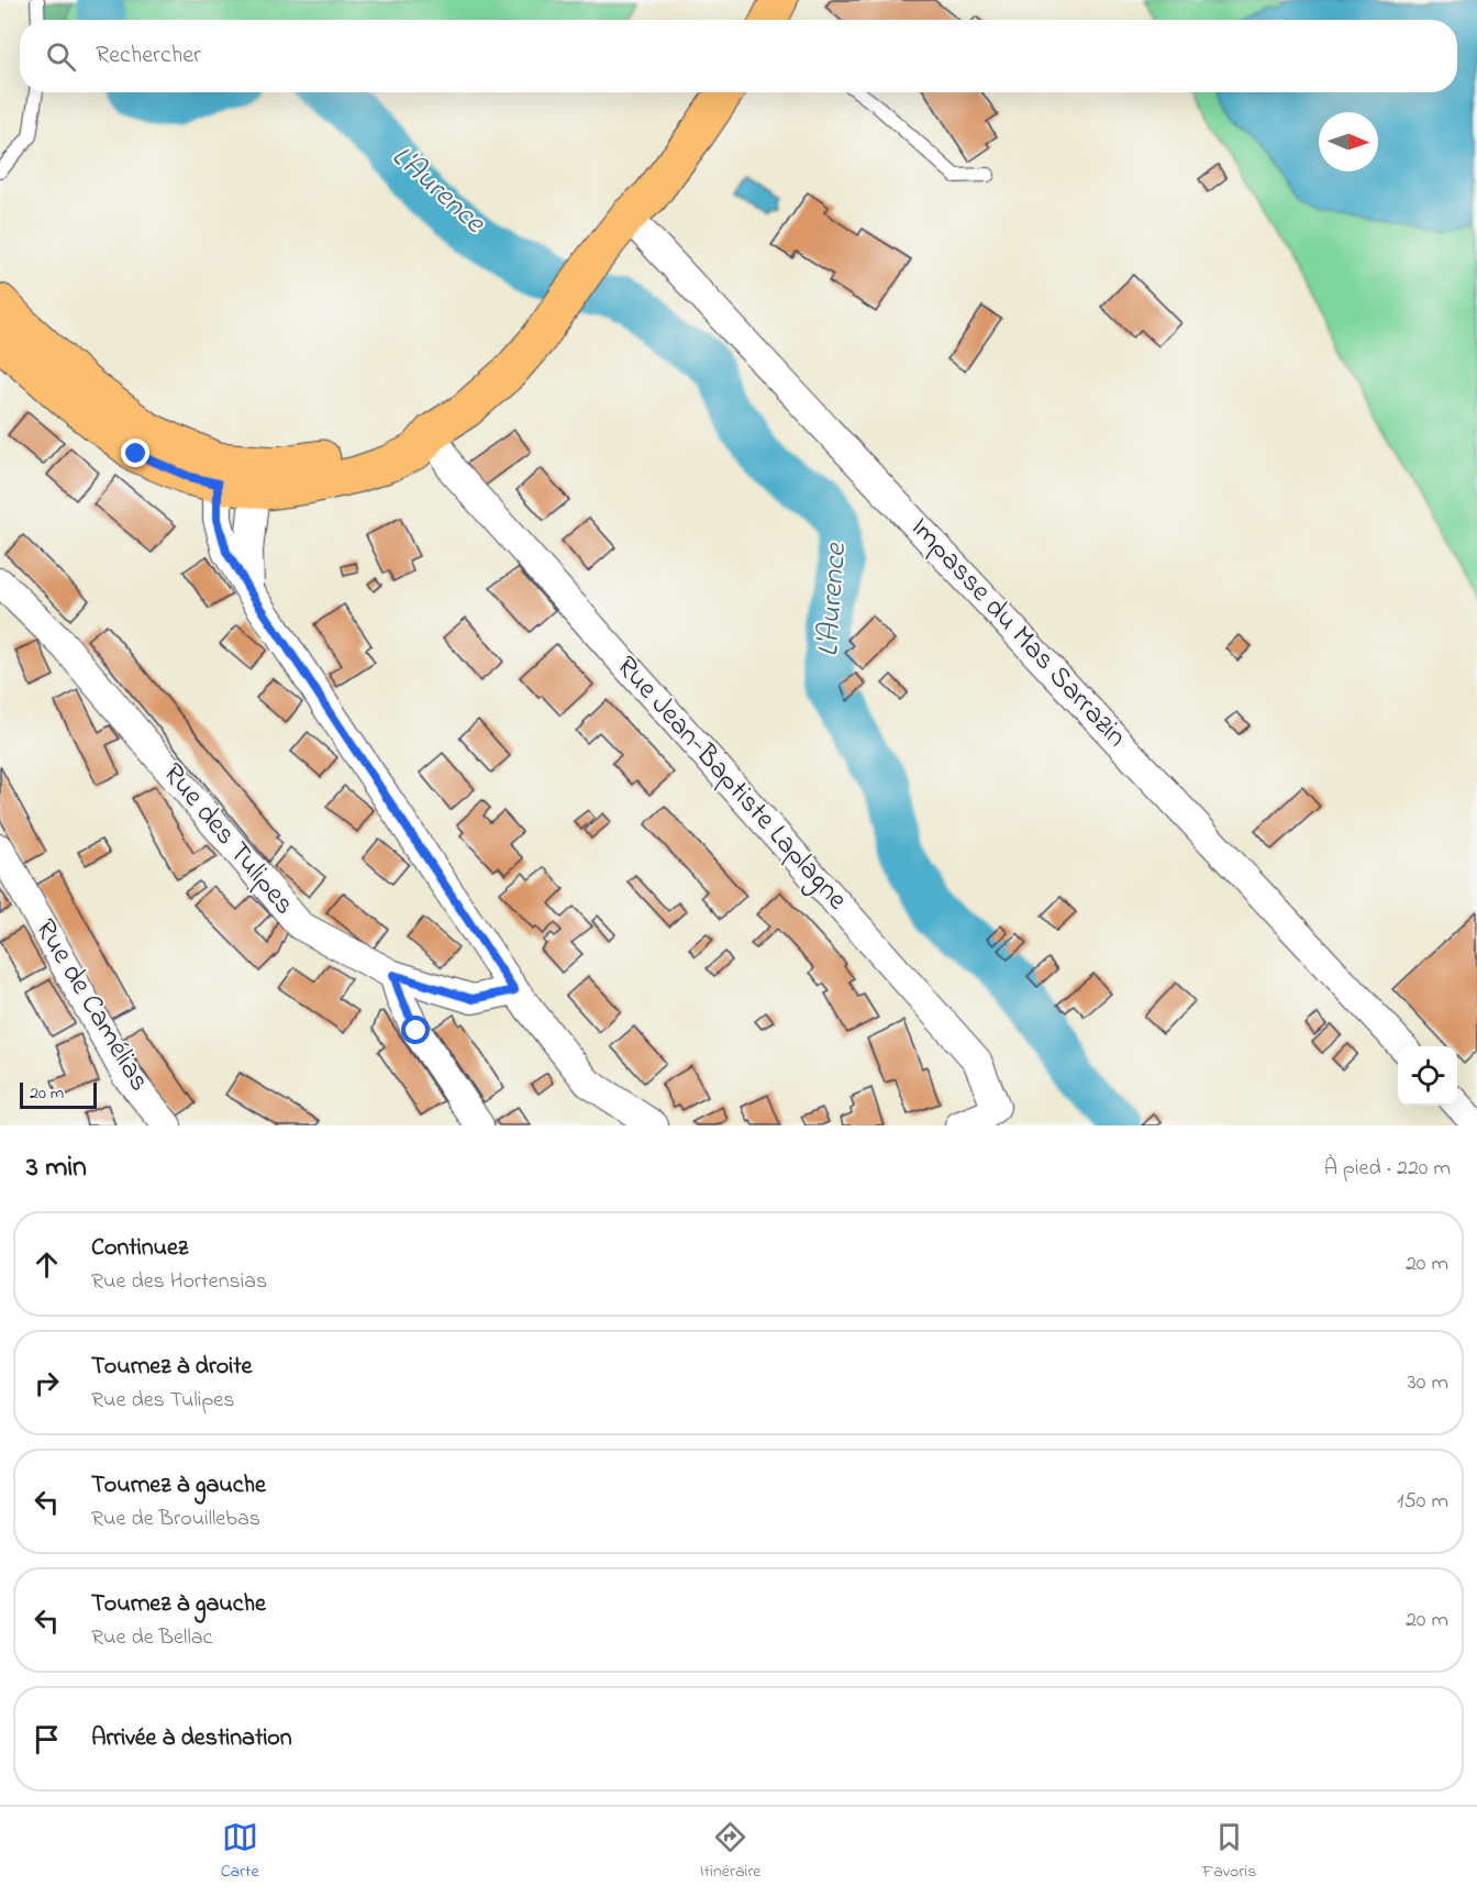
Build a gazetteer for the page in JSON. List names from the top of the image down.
{
  "streets": {
    "street": [
      "Impasse du Mas Sarrazin",
      "Rue Jean-Baptiste Laplagne",
      "Rue des Tulipes",
      "Rue de Camélias"
    ]
  },
  "water": ["L'Aurence"],
  "scale_bar": "20 m",
  "north": "right",
  "page": {
    "search": "Rechercher",
    "scale": "20 m",
    "heading": ["3 min", "À pied · 220 m"],
    "list": [
      ["Continuez", "Rue des Hortensias", "20 m"],
      ["Tournez à droite", "Rue des Tulipes", "30 m"],
      ["Tournez à gauche", "Rue de Brouillebas", "150 m"],
      ["Tournez à gauche", "Rue de Bellac", "20 m"],
      "Arrivée à destination"
    ],
    "nav": ["Carte", "Itinéraire", "Favoris"]
  }
}
